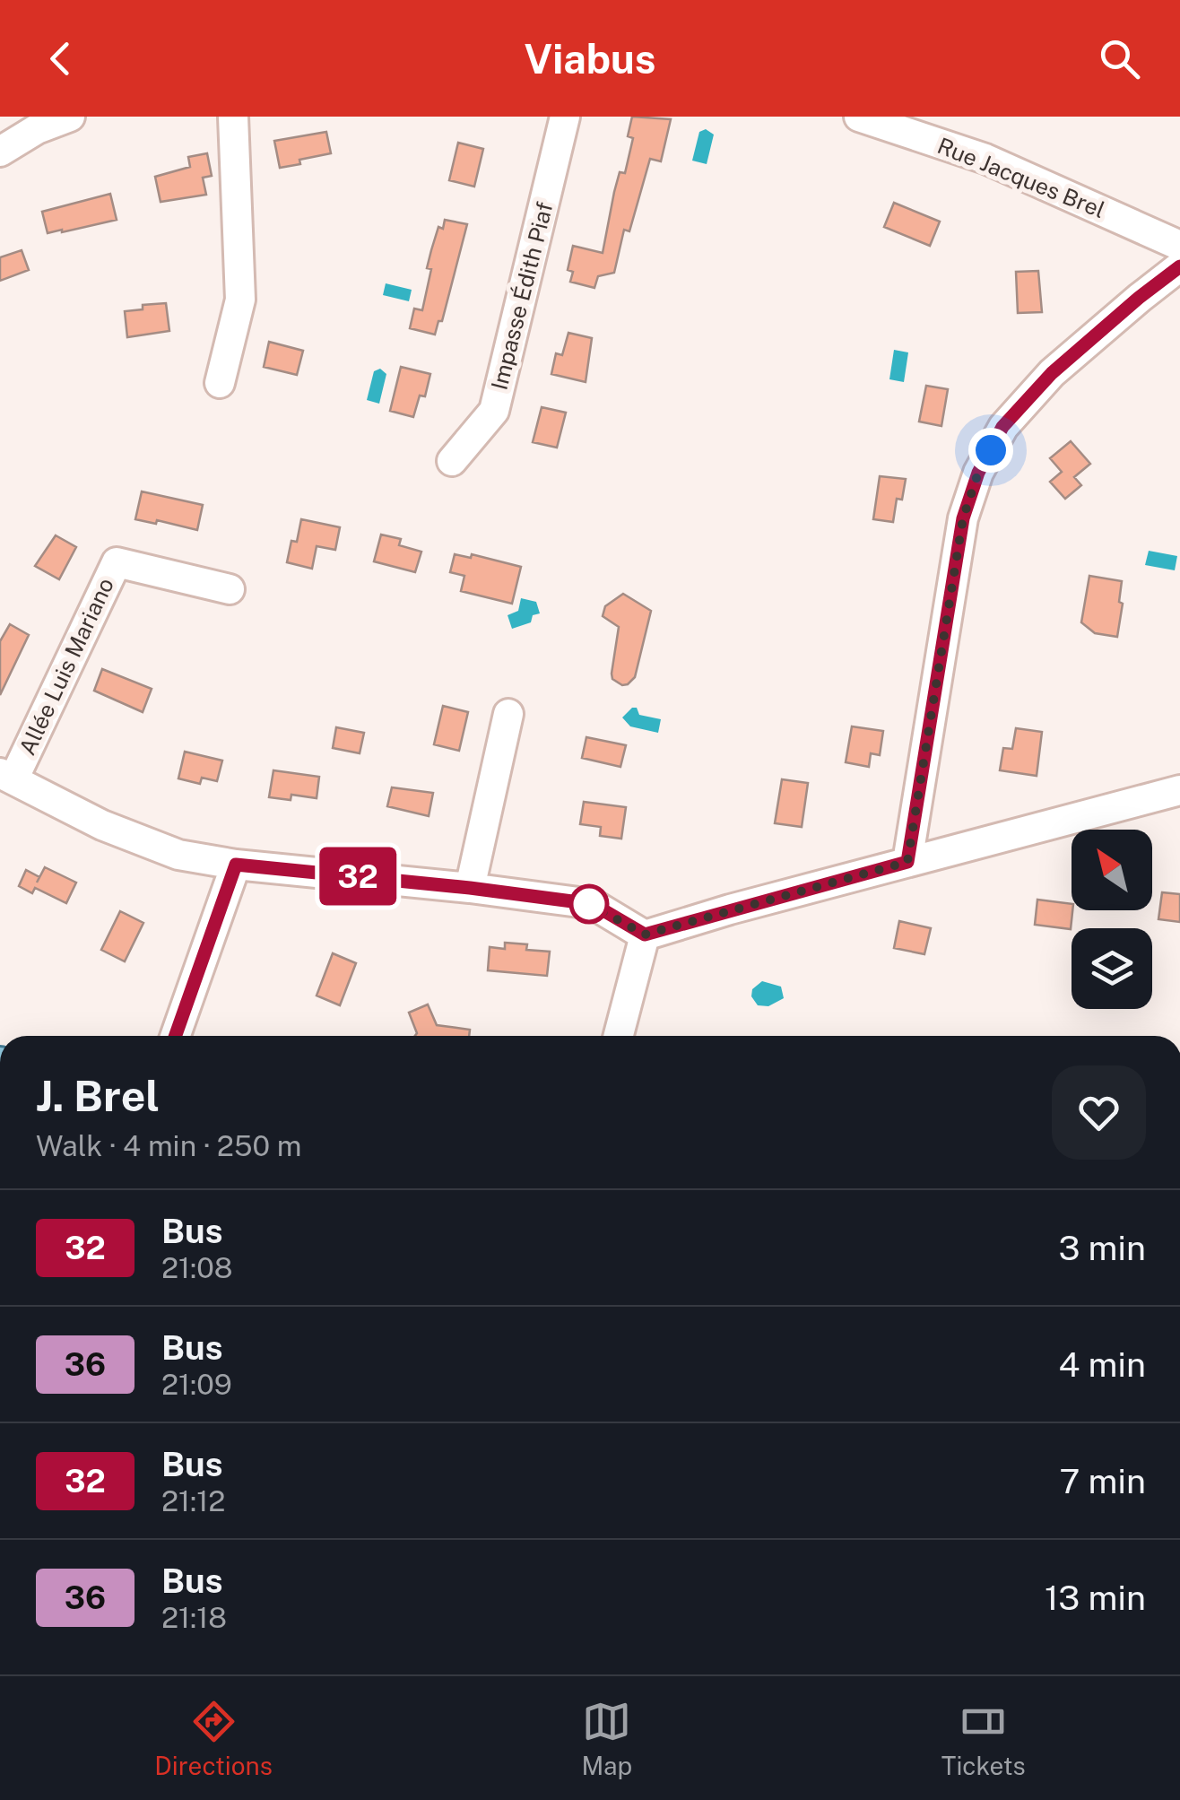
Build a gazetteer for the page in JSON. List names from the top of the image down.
{
  "streets": {
    "street": ["Rue Jacques Brel", "Impasse Édith Piaf", "Allée Luis Mariano"]
  },
  "lines": ["bus line 32"],
  "north": "top left",
  "page": {
    "header": "Viabus",
    "on_map": "32",
    "heading": ["J. Brel", "Walk · 4 min · 250 m"],
    "list": [
      {
        "mark": "32",
        "name": "Bus",
        "note": "21:08",
        "value": "3 min"
      },
      {
        "mark": "36",
        "name": "Bus",
        "note": "21:09",
        "value": "4 min"
      },
      {
        "mark": "32",
        "name": "Bus",
        "note": "21:12",
        "value": "7 min"
      },
      {
        "mark": "36",
        "name": "Bus",
        "note": "21:18",
        "value": "13 min"
      }
    ],
    "tabs": ["Directions", "Map", "Tickets"]
  }
}
